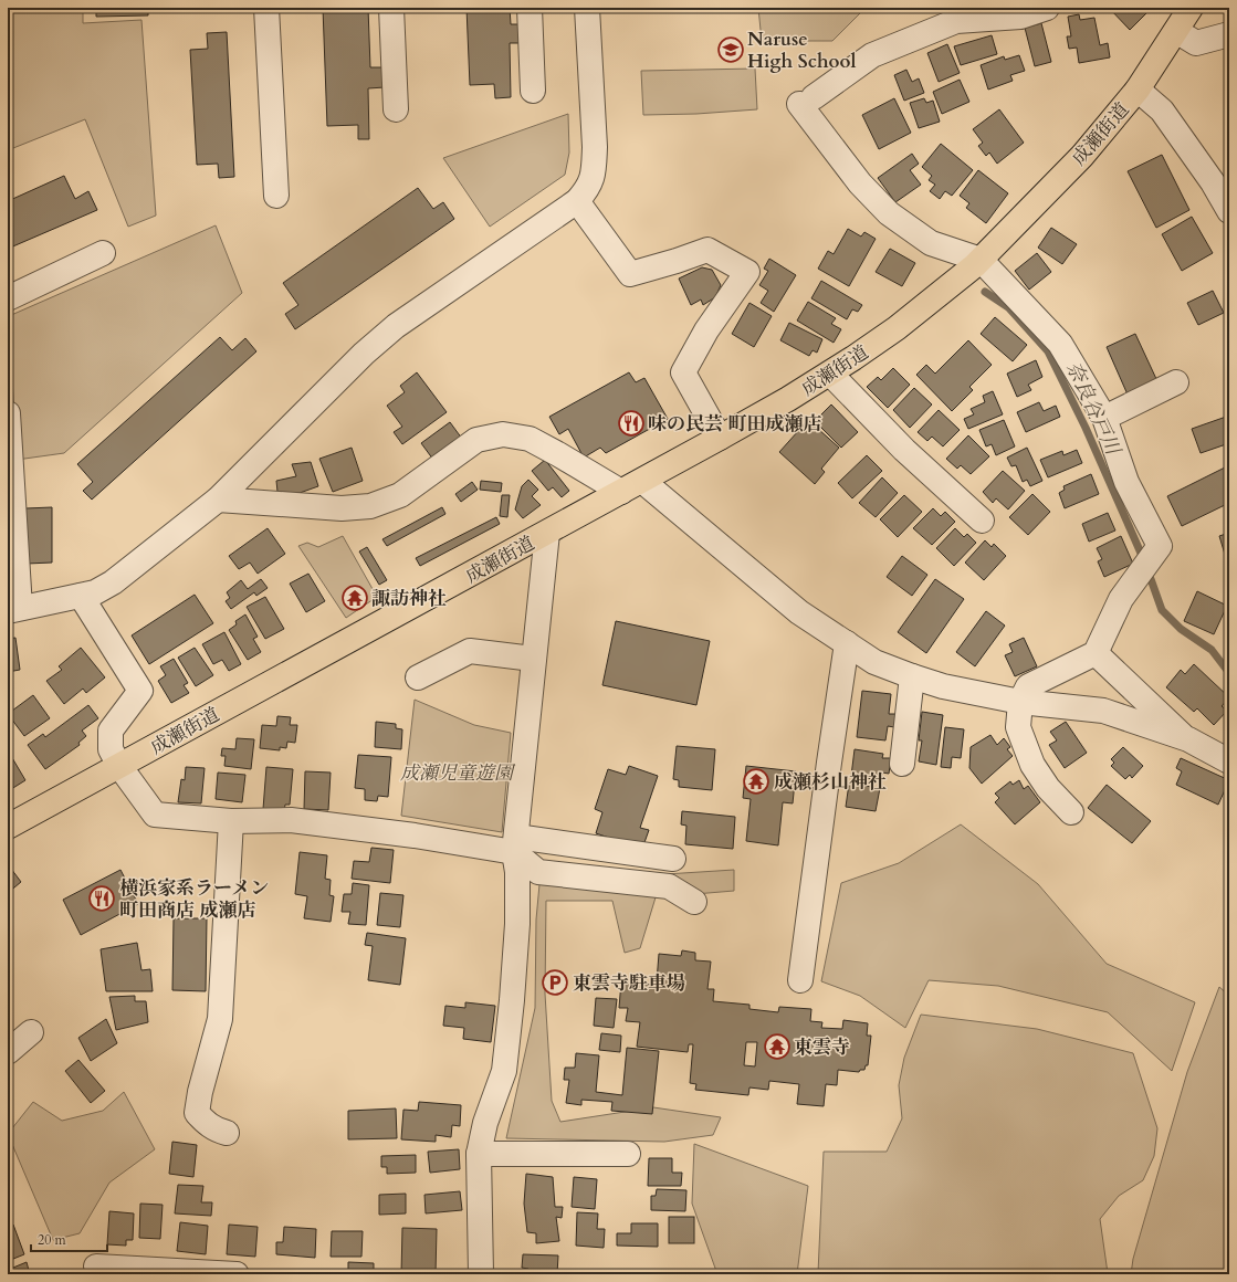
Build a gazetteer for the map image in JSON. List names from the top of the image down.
{
  "streets": {
    "main road": ["成瀬街道"]
  },
  "water": ["奈良谷戸川"],
  "parks": ["成瀬児童遊園"],
  "places": {
    "school or university": ["Naruse High School"],
    "restaurant": ["味の民芸 町田成瀬店", "横浜家系ラーメン 町田商店 成瀬店"],
    "temple": ["諏訪神社", "成瀬杉山神社", "東雲寺"],
    "parking": ["東雲寺駐車場"]
  },
  "scale_bar": "20 m"
}
